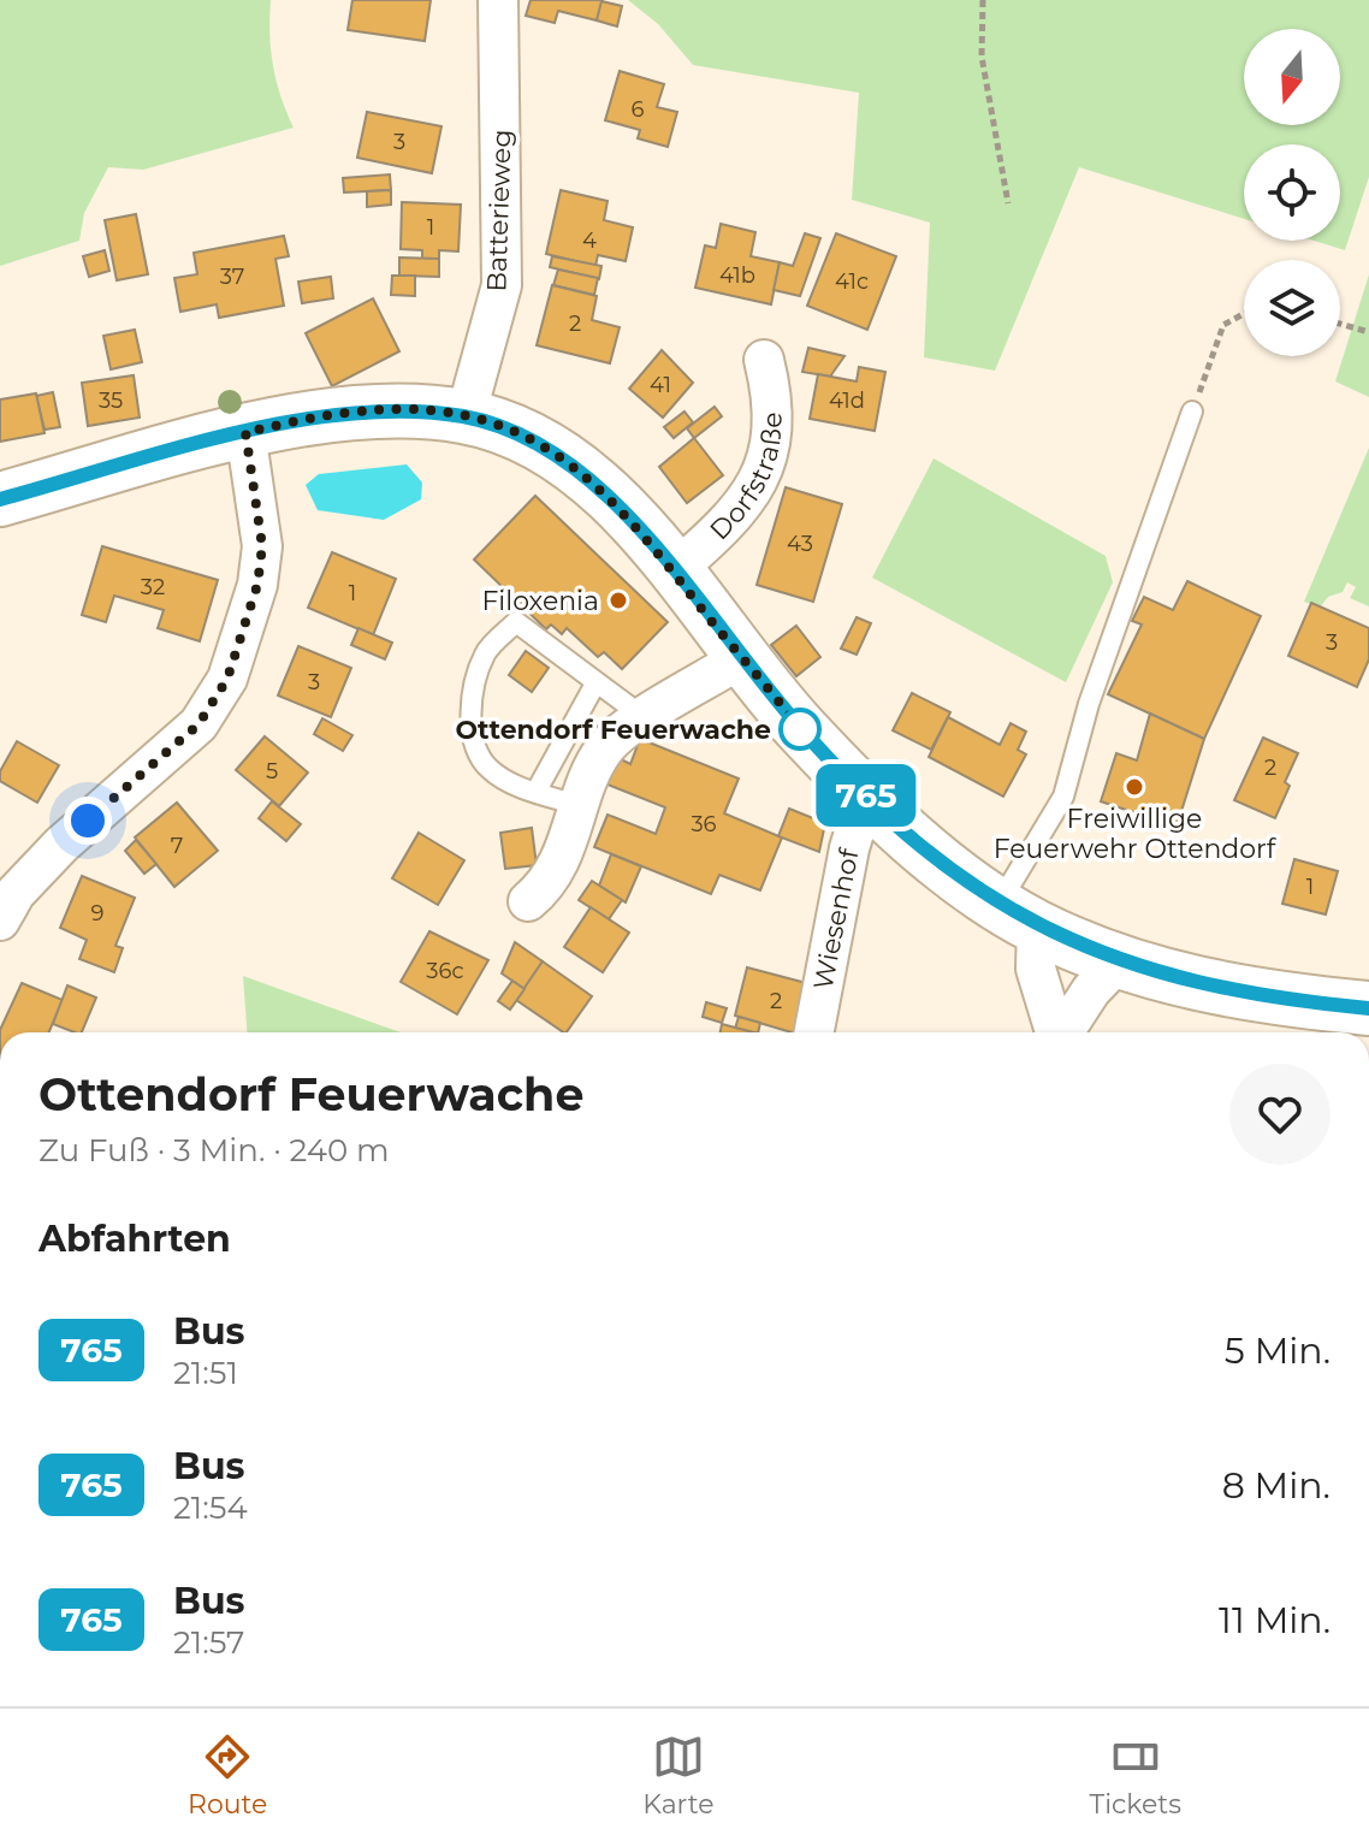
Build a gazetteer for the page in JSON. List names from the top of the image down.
{
  "streets": {
    "street": ["Batterieweg", "Dorfstraße", "Wiesenhof"]
  },
  "places": ["Filoxenia", "Ottendorf Feuerwache", "Freiwillige Feuerwehr Ottendorf"],
  "lines": ["bus line 765"],
  "house_numbers": [
    "6",
    "3",
    "1",
    "4",
    "41b",
    "37",
    "41c",
    "2",
    "41",
    "35",
    "41d",
    "43",
    "32",
    "1",
    "3",
    "3",
    "2",
    "5",
    "36",
    "7",
    "1",
    "9",
    "36c",
    "2"
  ],
  "north": "bottom",
  "page": {
    "on_map": "765",
    "heading": [
      ["Ottendorf Feuerwache", "Zu Fuß · 3 Min. · 240 m"],
      "Abfahrten"
    ],
    "list": [
      {
        "mark": "765",
        "name": "Bus",
        "note": "21:51",
        "value": "5 Min."
      },
      {
        "mark": "765",
        "name": "Bus",
        "note": "21:54",
        "value": "8 Min."
      },
      {
        "mark": "765",
        "name": "Bus",
        "note": "21:57",
        "value": "11 Min."
      }
    ],
    "tabs": ["Route", "Karte", "Tickets"]
  }
}
